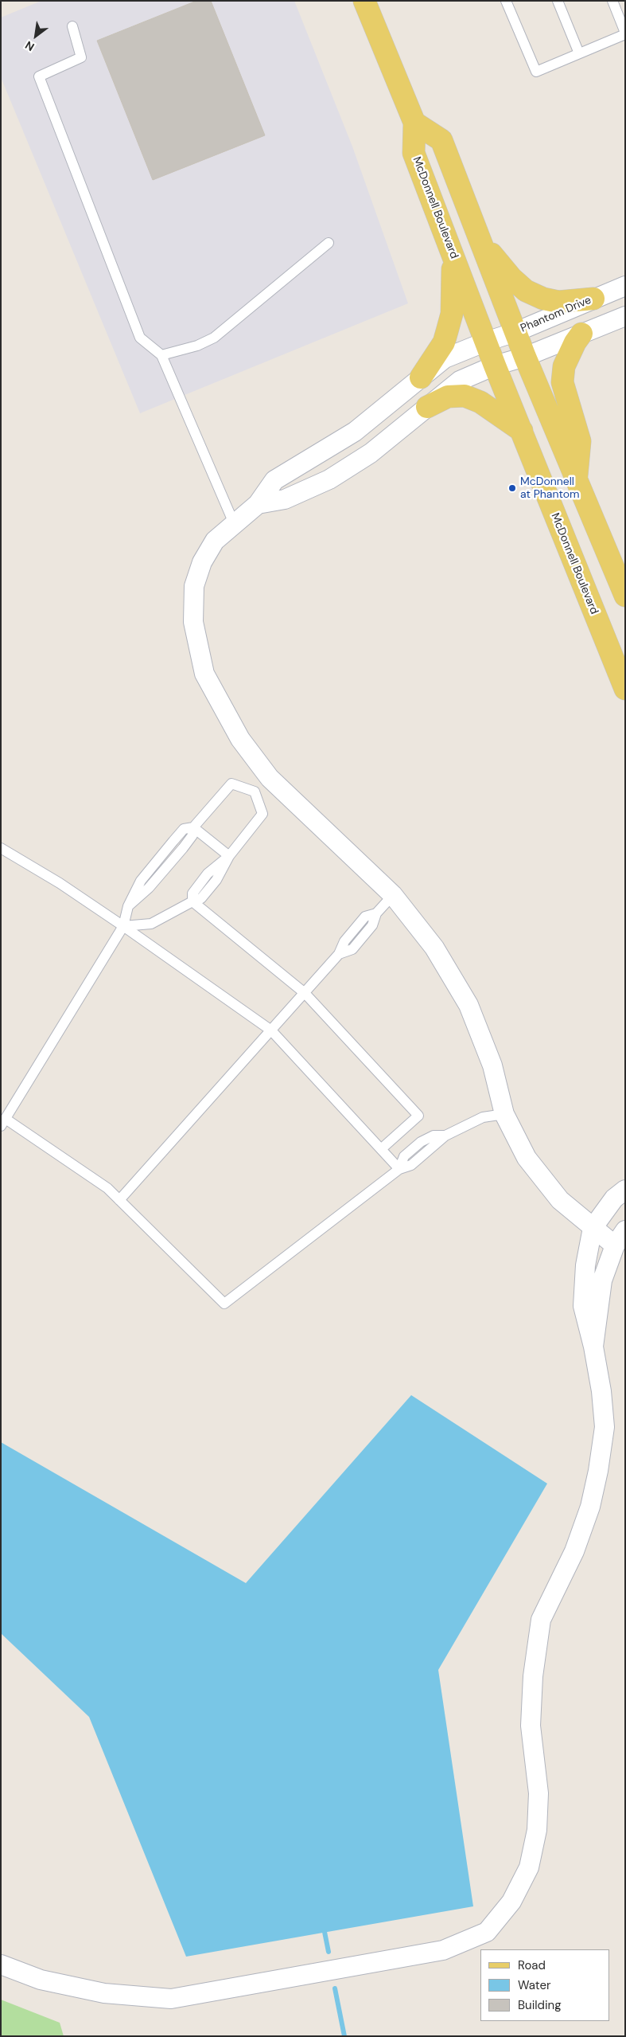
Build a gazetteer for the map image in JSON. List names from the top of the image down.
{
  "streets": {
    "main road": ["McDonnell Boulevard"],
    "street": ["Phantom Drive"]
  },
  "crossings": [
    ["McDonnell Boulevard", "Phantom Drive"]
  ],
  "places": ["McDonnell at Phantom"],
  "legend": ["Road", "Water", "Building"],
  "north": "bottom left"
}
